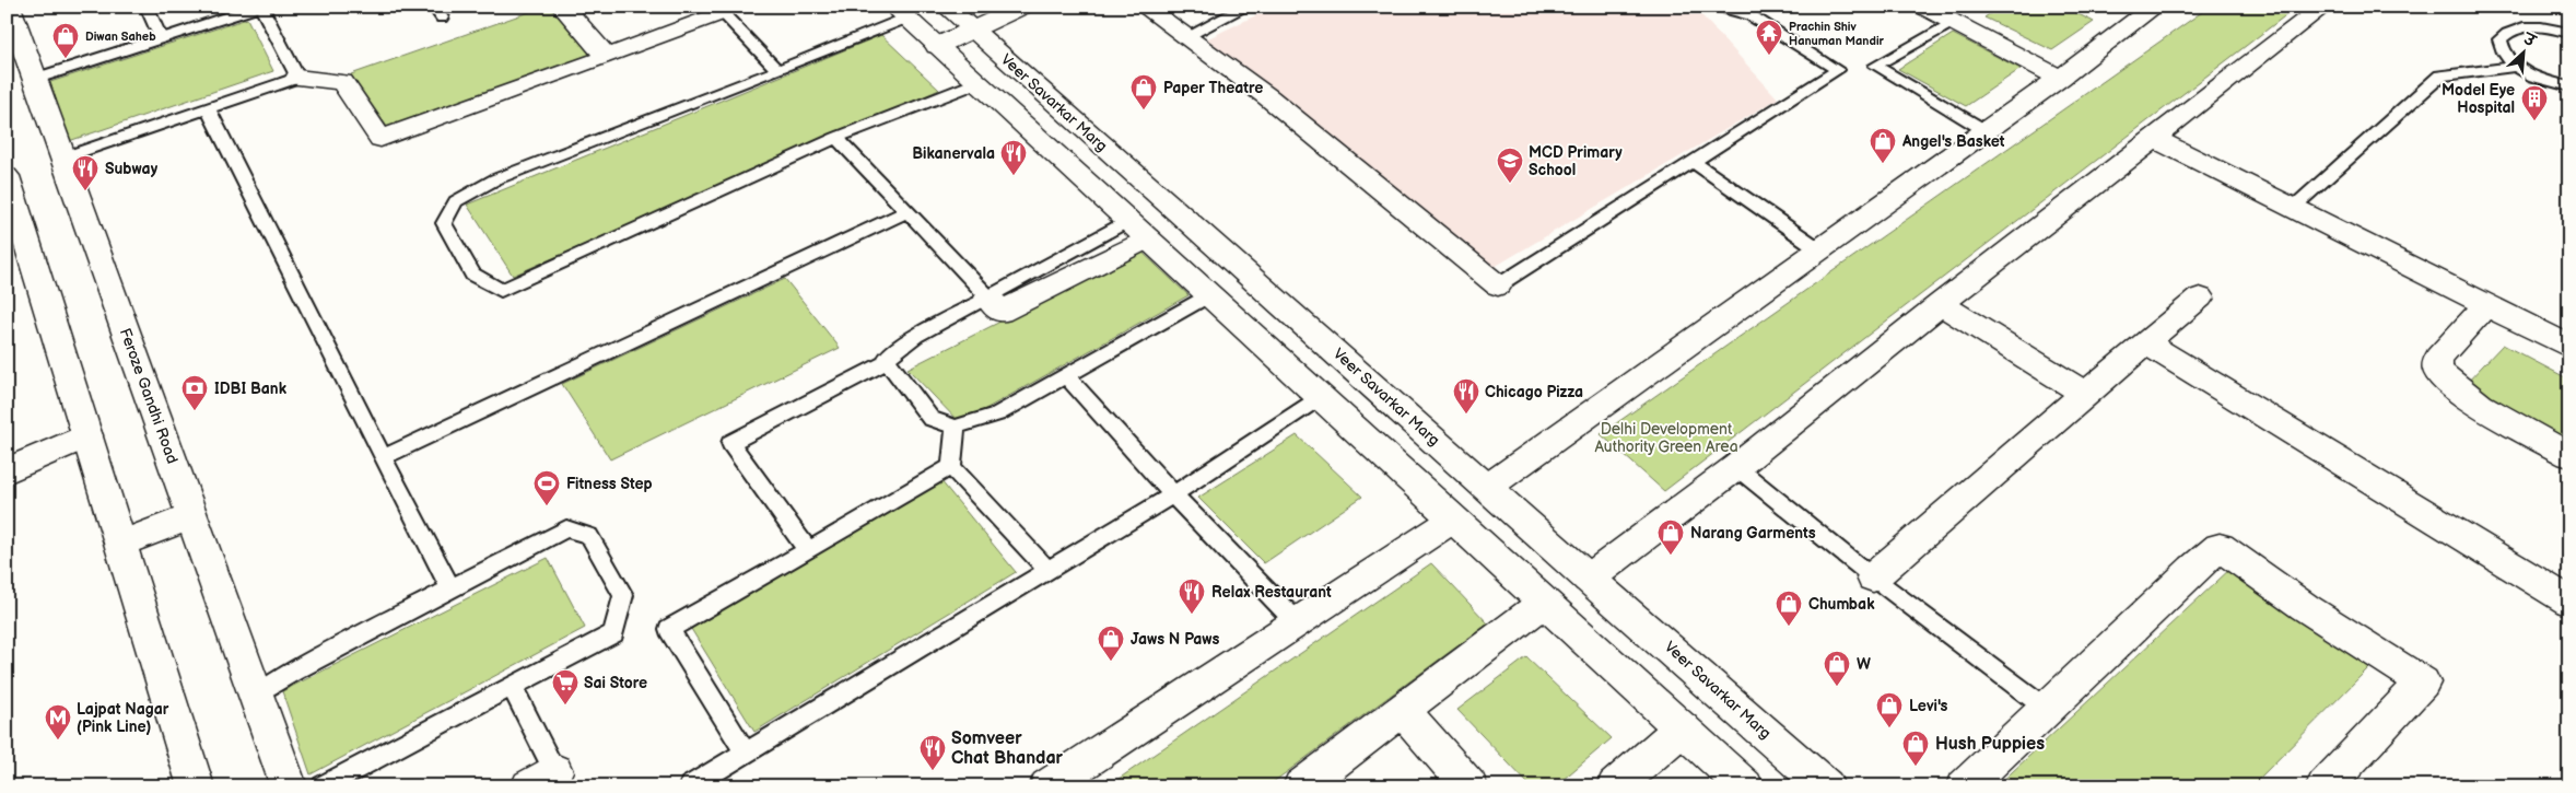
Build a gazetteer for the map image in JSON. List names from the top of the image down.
{
  "streets": {
    "street": ["Veer Savarkar Marg", "Feroze Gandhi Road"]
  },
  "parks": ["Delhi Development Authority Green Area"],
  "places": {
    "temple": ["Prachin Shiv Hanuman Mandir"],
    "shop": [
      "Diwan Saheb",
      "Paper Theatre",
      "Angel's Basket",
      "Narang Garments",
      "Chumbak",
      "Jaws N Paws",
      "W",
      "Levi's",
      "Hush Puppies"
    ],
    "building": ["Model Eye Hospital"],
    "restaurant": [
      "Bikanervala",
      "Subway",
      "Chicago Pizza",
      "Relax Restaurant",
      "Somveer Chat Bhandar"
    ],
    "school or university": ["MCD Primary School"],
    "bank": ["IDBI Bank"],
    "sports": ["Fitness Step"],
    "supermarket": ["Sai Store"],
    "metro station": ["Lajpat Nagar (Pink Line)"]
  },
  "north": "top right"
}
